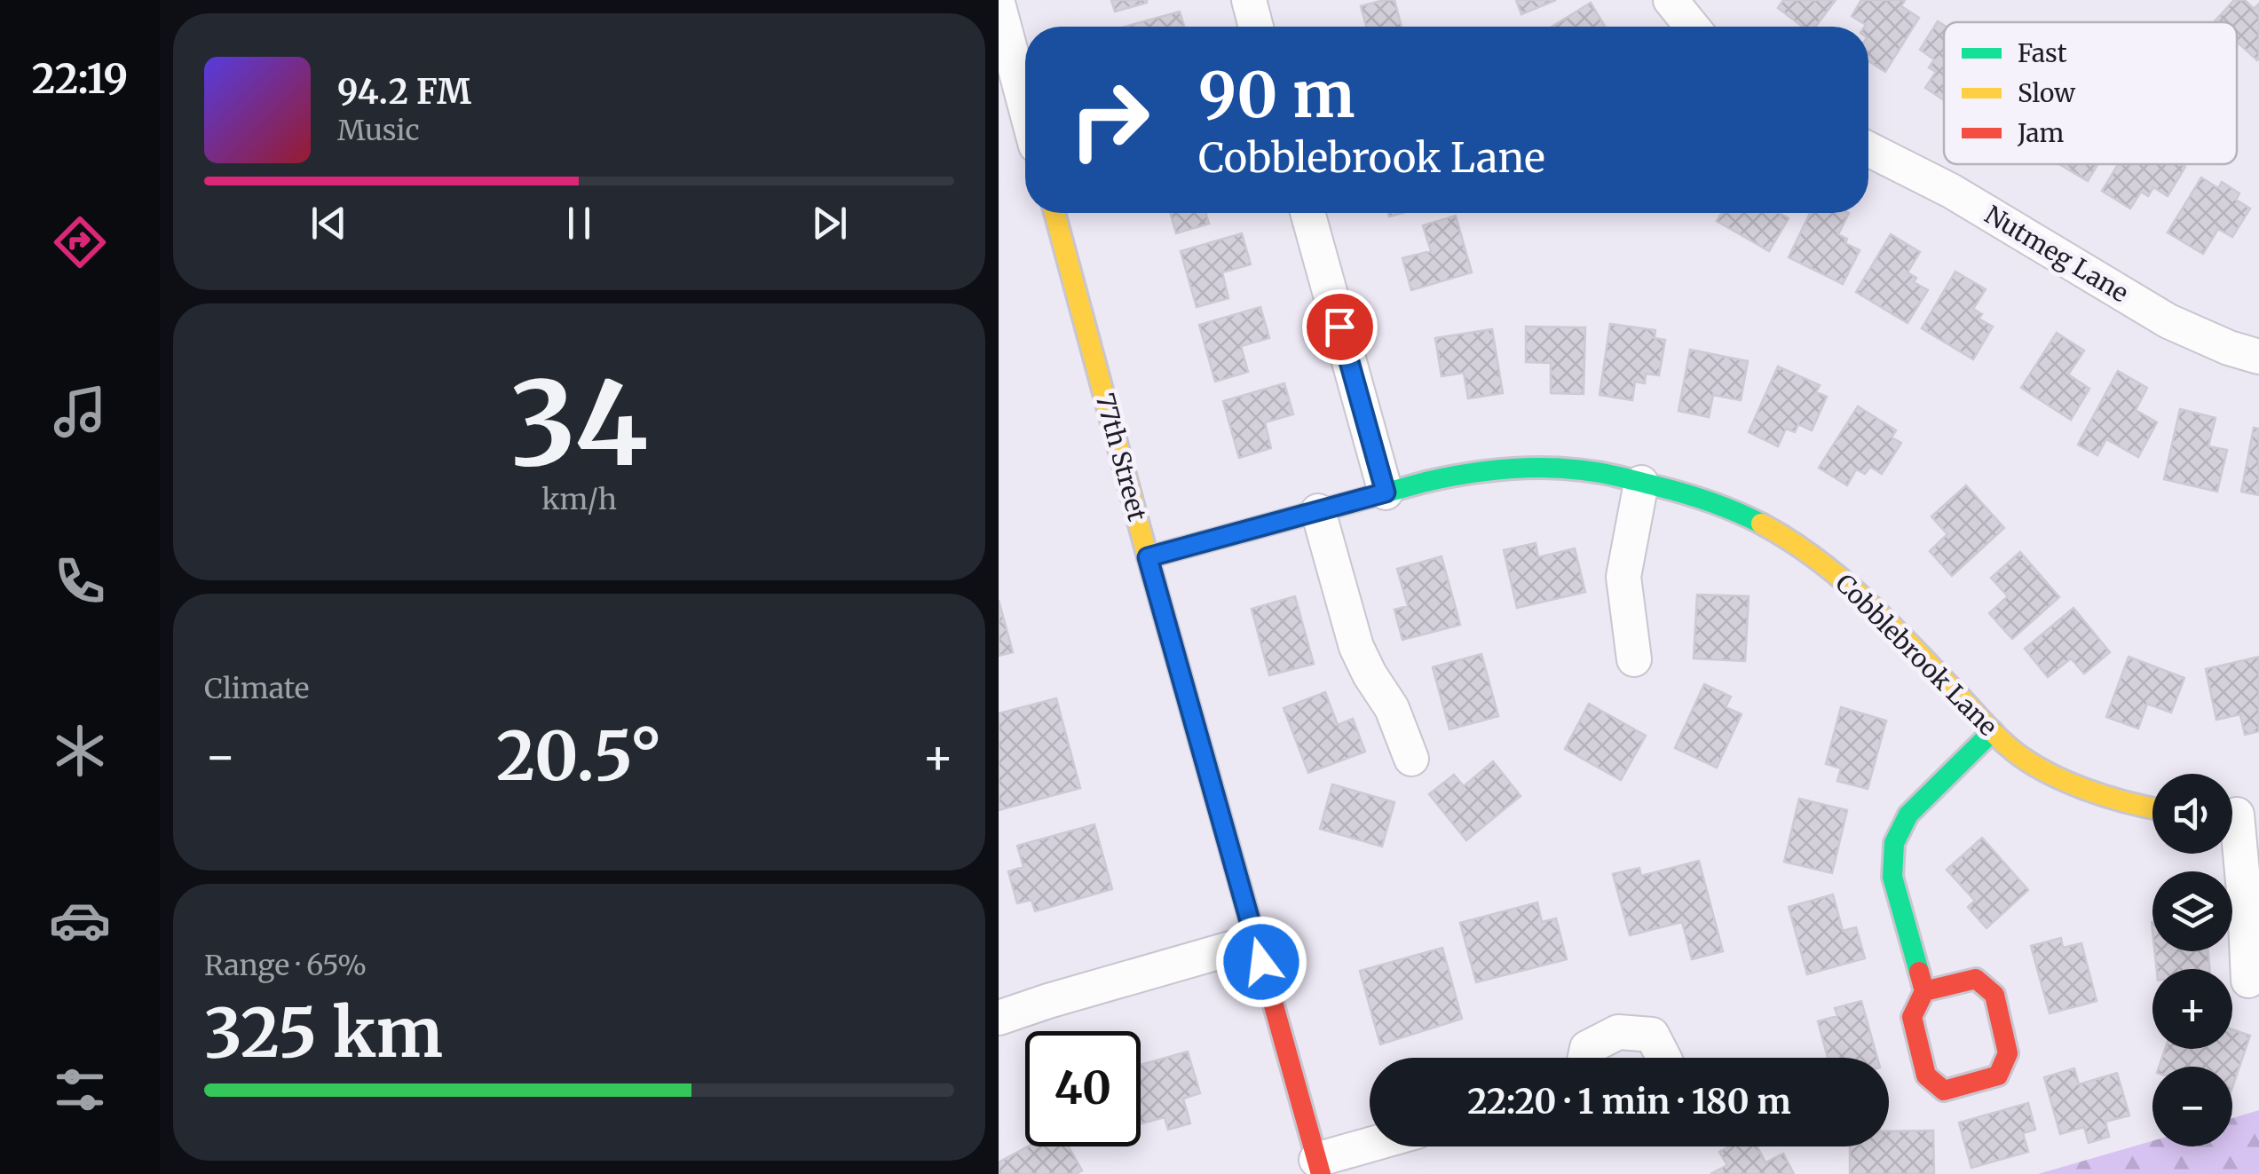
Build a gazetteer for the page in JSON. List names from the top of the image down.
{
  "streets": {
    "street": ["Nutmeg Lane", "77th Street", "Cobblebrook Lane"]
  },
  "crossings": [
    ["77th Street", "Cobblebrook Lane"]
  ],
  "legend": ["Fast", "Slow", "Jam"],
  "page": {
    "tabs": "22:19",
    "turn": ["90 m", "Cobblebrook Lane"],
    "song": ["94.2 FM", "Music"],
    "tile": [
      ["34", "km/h"],
      "Climate",
      ["Range · 65%", "325 km"]
    ],
    "heat": ["−", "20.5°", "+"],
    "map_buttons": ["+", "−"],
    "limit": "40",
    "trip": "22:20 · 1 min · 180 m"
  }
}
